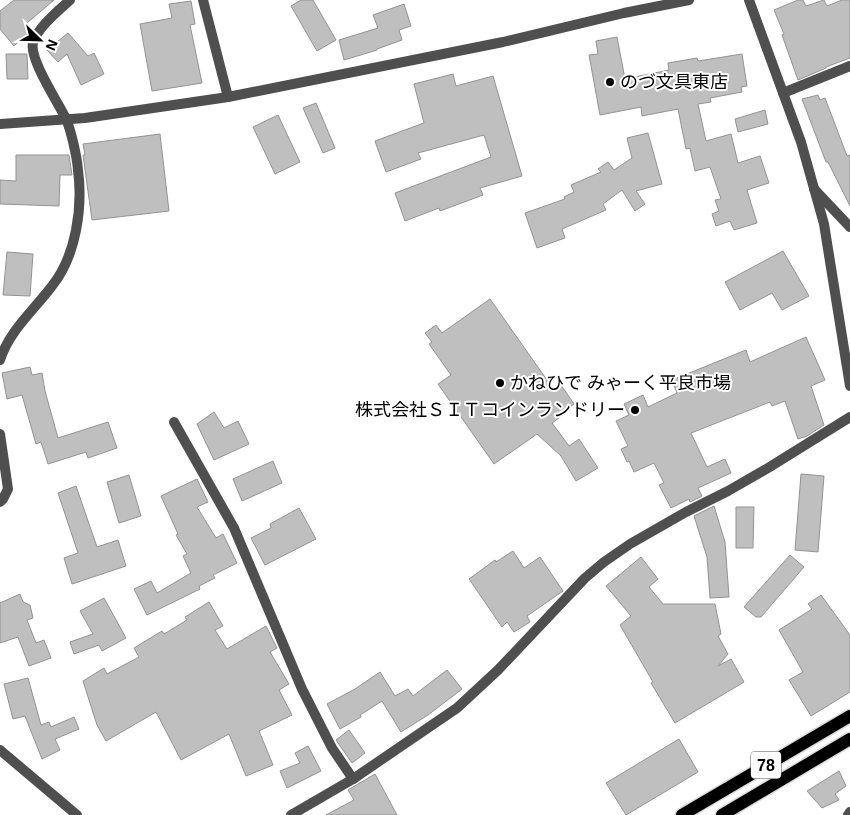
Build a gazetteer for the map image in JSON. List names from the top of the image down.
{
  "streets": {
    "main road": ["78"]
  },
  "places": ["のづ文具東店", "かねひで みゃーく平良市場", "株式会社ＳＩＴコインランドリー"],
  "north": "bottom right"
}
